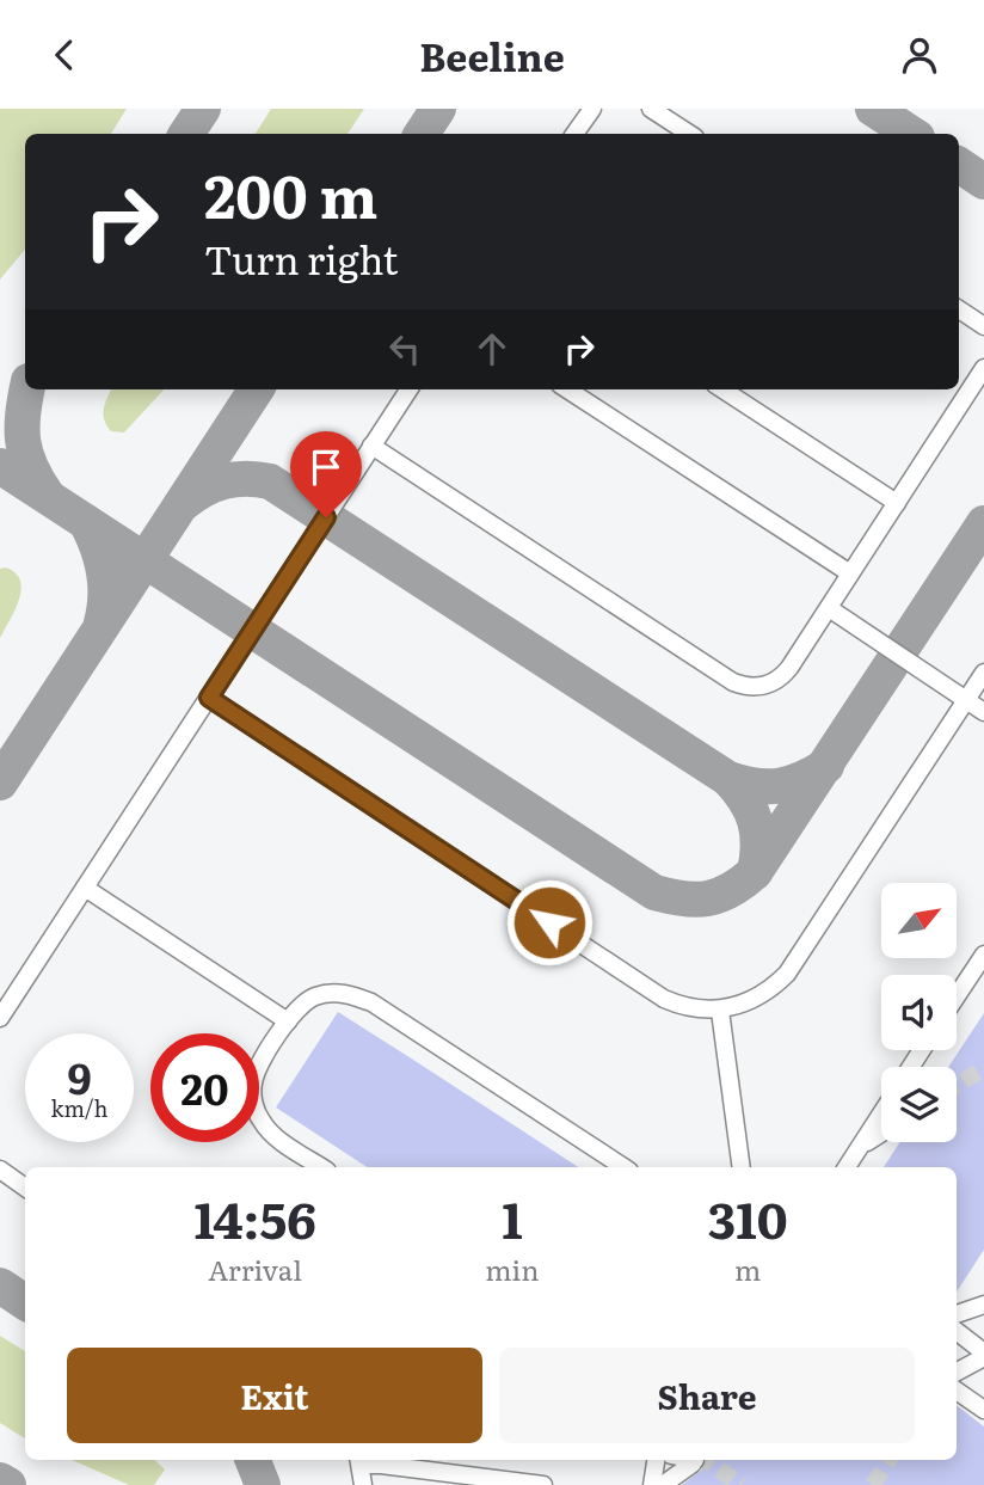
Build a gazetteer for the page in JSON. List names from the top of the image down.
{
  "north": "top right",
  "page": {
    "header": "Beeline",
    "turn": ["200 m", "Turn right"],
    "speed": "9 km/h",
    "limit": "20",
    "eta": [
      "14:56",
      "Arrival",
      "1",
      "min",
      "310",
      "m"
    ],
    "buttons": ["Exit", "Share"]
  }
}
